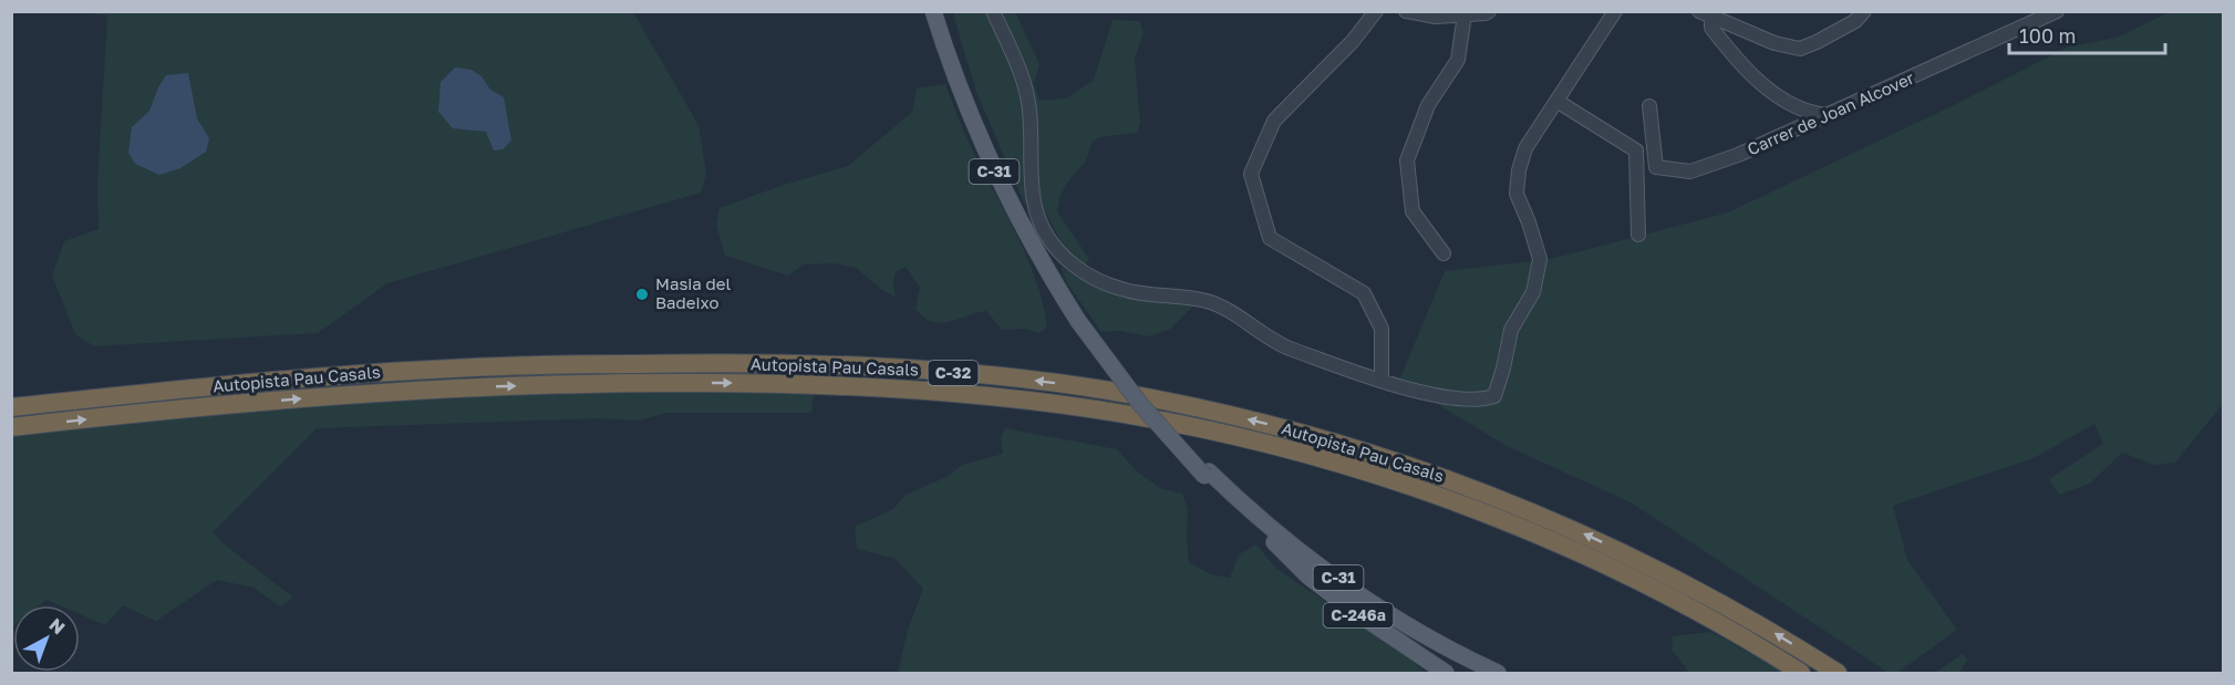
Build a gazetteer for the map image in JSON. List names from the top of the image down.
{
  "streets": {
    "highway": ["Autopista Pau Casals", "C-32"],
    "main road": ["C-31", "C-246a"],
    "street": ["Carrer de Joan Alcover"]
  },
  "crossings": [
    ["C-31", "C-246a"]
  ],
  "places": ["Masia del Badeixo"],
  "scale_bar": "100 m",
  "north": "top right"
}
